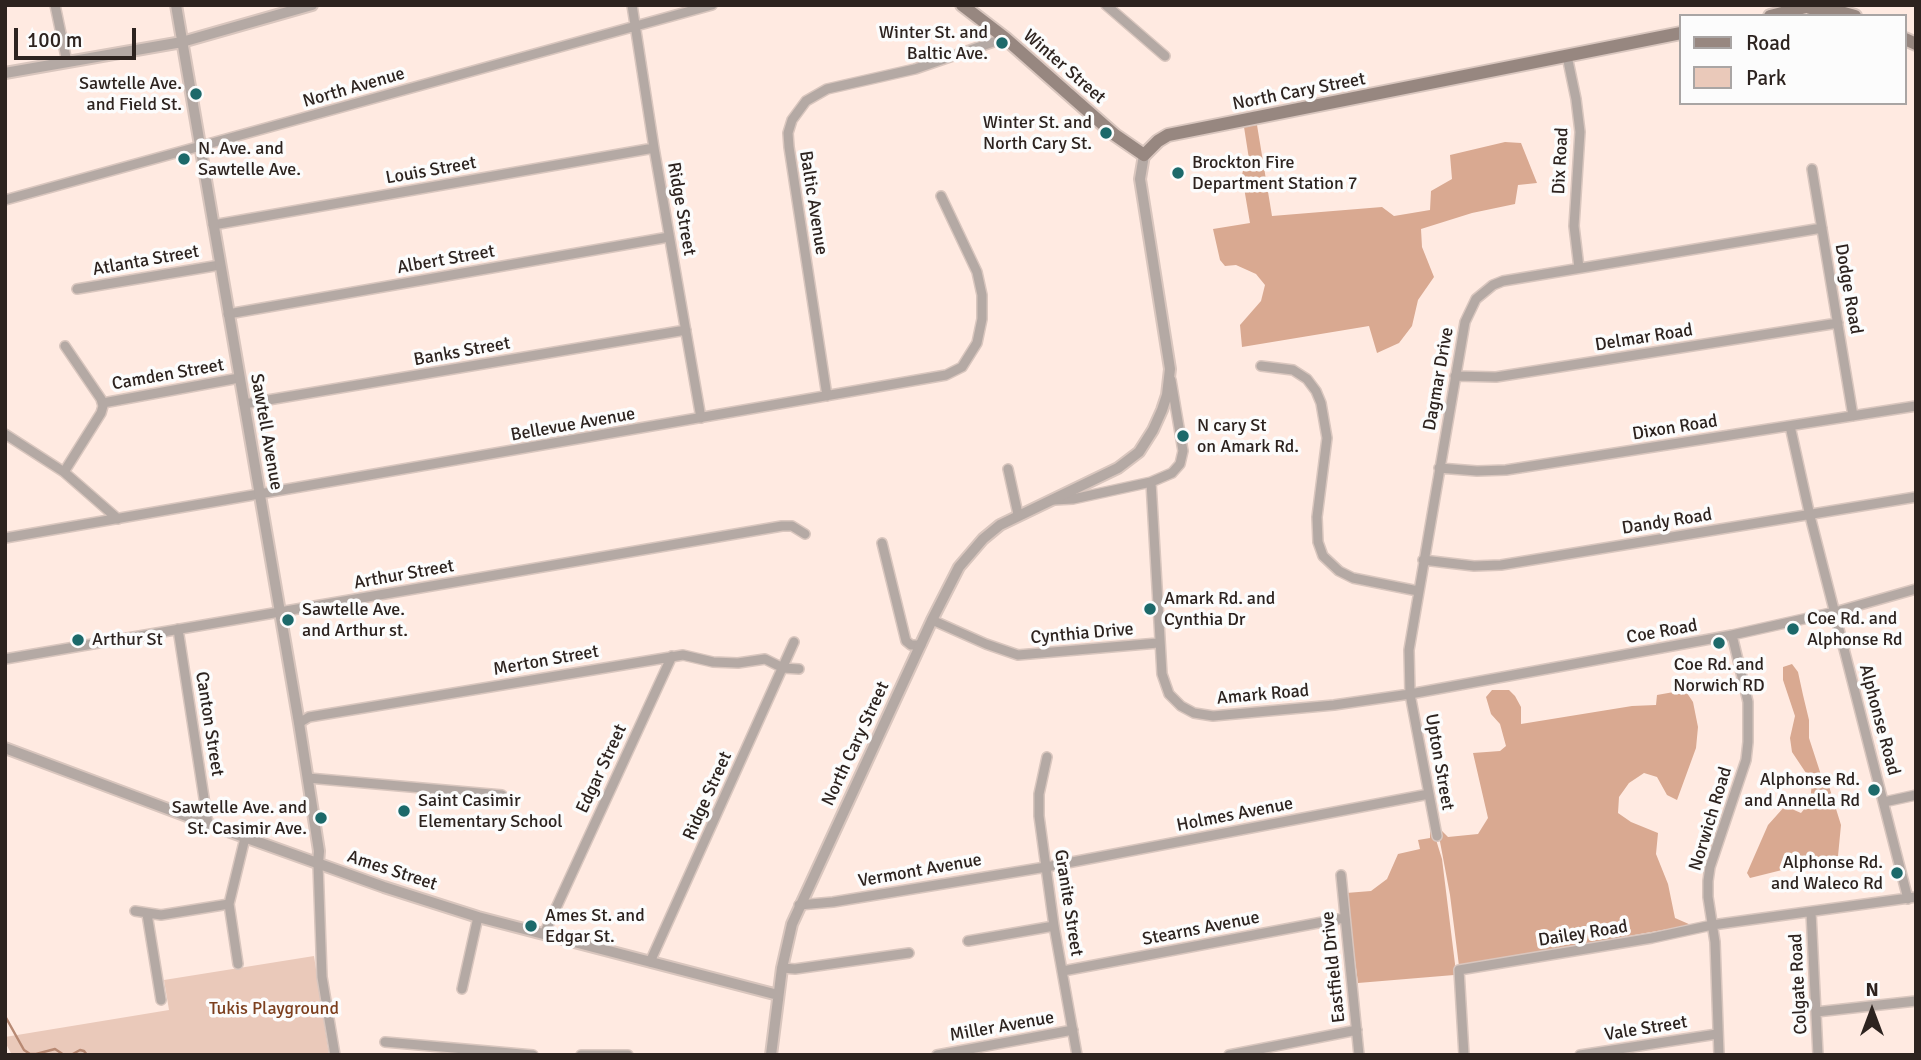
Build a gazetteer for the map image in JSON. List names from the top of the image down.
{
  "streets": {
    "main road": ["Winter Street", "North Cary Street"],
    "street": [
      "North Avenue",
      "Dix Road",
      "Louis Street",
      "Baltic Avenue",
      "Ridge Street",
      "Albert Street",
      "Atlanta Street",
      "Dodge Road",
      "Delmar Road",
      "Banks Street",
      "Camden Street",
      "Dagmar Drive",
      "Bellevue Avenue",
      "Dixon Road",
      "Sawtell Avenue",
      "Dandy Road",
      "Arthur Street",
      "Coe Road",
      "Cynthia Drive",
      "Merton Street",
      "Amark Road",
      "Alphonse Road",
      "Canton Street",
      "Upton Street",
      "Edgar Street",
      "Holmes Avenue",
      "Norwich Road",
      "Ames Street",
      "Vermont Avenue",
      "Granite Street",
      "Stearns Avenue",
      "Dailey Road",
      "Eastfield Drive",
      "Colgate Road",
      "Miller Avenue",
      "Vale Street"
    ]
  },
  "crossings": [
    ["Winter Street", "North Cary Street"],
    ["Winter Street", "Baltic Avenue"],
    ["North Avenue", "Ridge Street"],
    ["North Avenue", "Sawtell Avenue"],
    ["North Cary Street", "Dix Road"],
    ["North Cary Street", "Cynthia Drive"],
    ["North Cary Street", "Amark Road"],
    ["North Cary Street", "Ames Street"],
    ["North Cary Street", "Vermont Avenue"],
    ["Dix Road", "Dagmar Drive"],
    ["Louis Street", "Ridge Street"],
    ["Louis Street", "Sawtell Avenue"],
    ["Baltic Avenue", "Bellevue Avenue"],
    ["Ridge Street", "Albert Street"],
    ["Ridge Street", "Banks Street"],
    ["Ridge Street", "Bellevue Avenue"],
    ["Ridge Street", "Merton Street"],
    ["Ridge Street", "Ames Street"],
    ["Albert Street", "Sawtell Avenue"],
    ["Atlanta Street", "Sawtell Avenue"],
    ["Dodge Road", "Delmar Road"],
    ["Dodge Road", "Dagmar Drive"],
    ["Dodge Road", "Dixon Road"],
    ["Delmar Road", "Dagmar Drive"],
    ["Banks Street", "Sawtell Avenue"],
    ["Camden Street", "Sawtell Avenue"],
    ["Dagmar Drive", "Dixon Road"],
    ["Dagmar Drive", "Dandy Road"],
    ["Dagmar Drive", "Coe Road"],
    ["Dagmar Drive", "Amark Road"],
    ["Dagmar Drive", "Upton Street"],
    ["Bellevue Avenue", "Sawtell Avenue"],
    ["Dixon Road", "Alphonse Road"],
    ["Sawtell Avenue", "Arthur Street"],
    ["Sawtell Avenue", "Merton Street"],
    ["Sawtell Avenue", "Ames Street"],
    ["Dandy Road", "Alphonse Road"],
    ["Arthur Street", "Canton Street"],
    ["Coe Road", "Amark Road"],
    ["Coe Road", "Alphonse Road"],
    ["Coe Road", "Upton Street"],
    ["Coe Road", "Norwich Road"],
    ["Cynthia Drive", "Amark Road"],
    ["Merton Street", "Edgar Street"],
    ["Amark Road", "Upton Street"],
    ["Alphonse Road", "Dailey Road"],
    ["Canton Street", "Ames Street"],
    ["Upton Street", "Holmes Avenue"],
    ["Edgar Street", "Ames Street"],
    ["Holmes Avenue", "Vermont Avenue"],
    ["Holmes Avenue", "Granite Street"],
    ["Norwich Road", "Dailey Road"],
    ["Norwich Road", "Vale Street"],
    ["Vermont Avenue", "Granite Street"],
    ["Granite Street", "Stearns Avenue"],
    ["Granite Street", "Miller Avenue"],
    ["Stearns Avenue", "Eastfield Drive"],
    ["Dailey Road", "Colgate Road"]
  ],
  "parks": ["Tukis Playground"],
  "places": [
    "Winter St. and Baltic Ave.",
    "Sawtelle Ave. and Field St.",
    "Winter St. and North Cary St.",
    "N. Ave. and Sawtelle Ave.",
    "Brockton Fire Department Station 7",
    "N cary St on Amark Rd.",
    "Amark Rd. and Cynthia Dr",
    "Sawtelle Ave. and Arthur st.",
    "Coe Rd. and Alphonse Rd",
    "Arthur St",
    "Coe Rd. and Norwich RD",
    "Alphonse Rd. and Annella Rd",
    "Saint Casimir Elementary School",
    "Sawtelle Ave. and St. Casimir Ave.",
    "Alphonse Rd. and Waleco Rd",
    "Ames St. and Edgar St."
  ],
  "legend": ["Road", "Park"],
  "scale_bar": "100 m",
  "north": "top"
}
